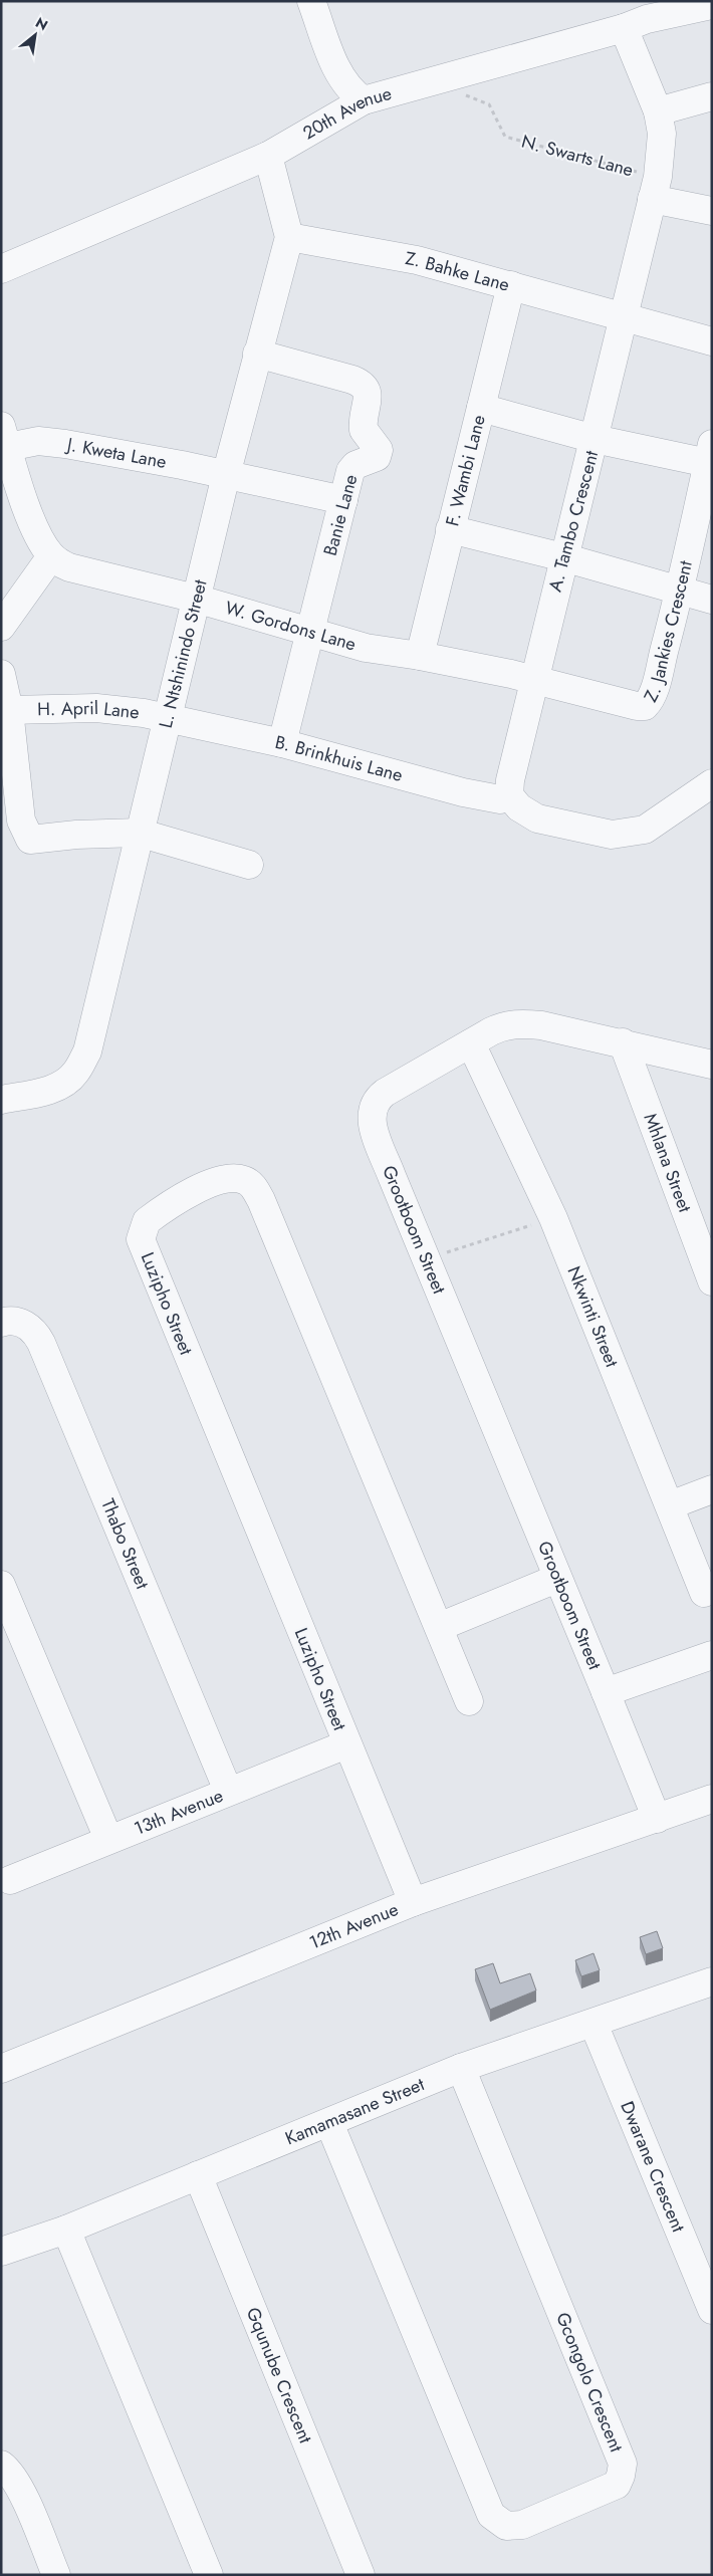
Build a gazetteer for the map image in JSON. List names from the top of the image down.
{
  "streets": {
    "street": [
      "20th Avenue",
      "Z. Bahke Lane",
      "J. Kweta Lane",
      "F. Wambi Lane",
      "Banie Lane",
      "A. Tambo Crescent",
      "W. Gordons Lane",
      "Z. Jankies Crescent",
      "L. Ntshinindo Street",
      "H. April Lane",
      "B. Brinkhuis Lane",
      "Mhlana Street",
      "Grootboom Street",
      "Luzipho Street",
      "Nkwinti Street",
      "Thabo Street",
      "13th Avenue",
      "12th Avenue",
      "Kamamasane Street",
      "Dwarane Crescent",
      "Gqunube Crescent",
      "Gcongolo Crescent"
    ],
    "path": ["N. Swarts Lane"]
  },
  "crossings": [
    ["20th Avenue", "A. Tambo Crescent"],
    ["20th Avenue", "L. Ntshinindo Street"],
    ["N. Swarts Lane", "A. Tambo Crescent"],
    ["Z. Bahke Lane", "F. Wambi Lane"],
    ["Z. Bahke Lane", "A. Tambo Crescent"],
    ["Z. Bahke Lane", "L. Ntshinindo Street"],
    ["J. Kweta Lane", "Banie Lane"],
    ["J. Kweta Lane", "L. Ntshinindo Street"],
    ["F. Wambi Lane", "W. Gordons Lane"],
    ["Banie Lane", "W. Gordons Lane"],
    ["Banie Lane", "L. Ntshinindo Street"],
    ["Banie Lane", "B. Brinkhuis Lane"],
    ["A. Tambo Crescent", "W. Gordons Lane"],
    ["A. Tambo Crescent", "Z. Jankies Crescent"],
    ["A. Tambo Crescent", "B. Brinkhuis Lane"],
    ["W. Gordons Lane", "Z. Jankies Crescent"],
    ["W. Gordons Lane", "L. Ntshinindo Street"],
    ["L. Ntshinindo Street", "H. April Lane"],
    ["L. Ntshinindo Street", "B. Brinkhuis Lane"],
    ["H. April Lane", "B. Brinkhuis Lane"],
    ["Mhlana Street", "Grootboom Street"],
    ["Grootboom Street", "Nkwinti Street"],
    ["Grootboom Street", "12th Avenue"],
    ["Luzipho Street", "13th Avenue"],
    ["Luzipho Street", "12th Avenue"],
    ["Thabo Street", "13th Avenue"],
    ["Kamamasane Street", "Dwarane Crescent"],
    ["Kamamasane Street", "Gqunube Crescent"],
    ["Kamamasane Street", "Gcongolo Crescent"]
  ],
  "north": "top right"
}
